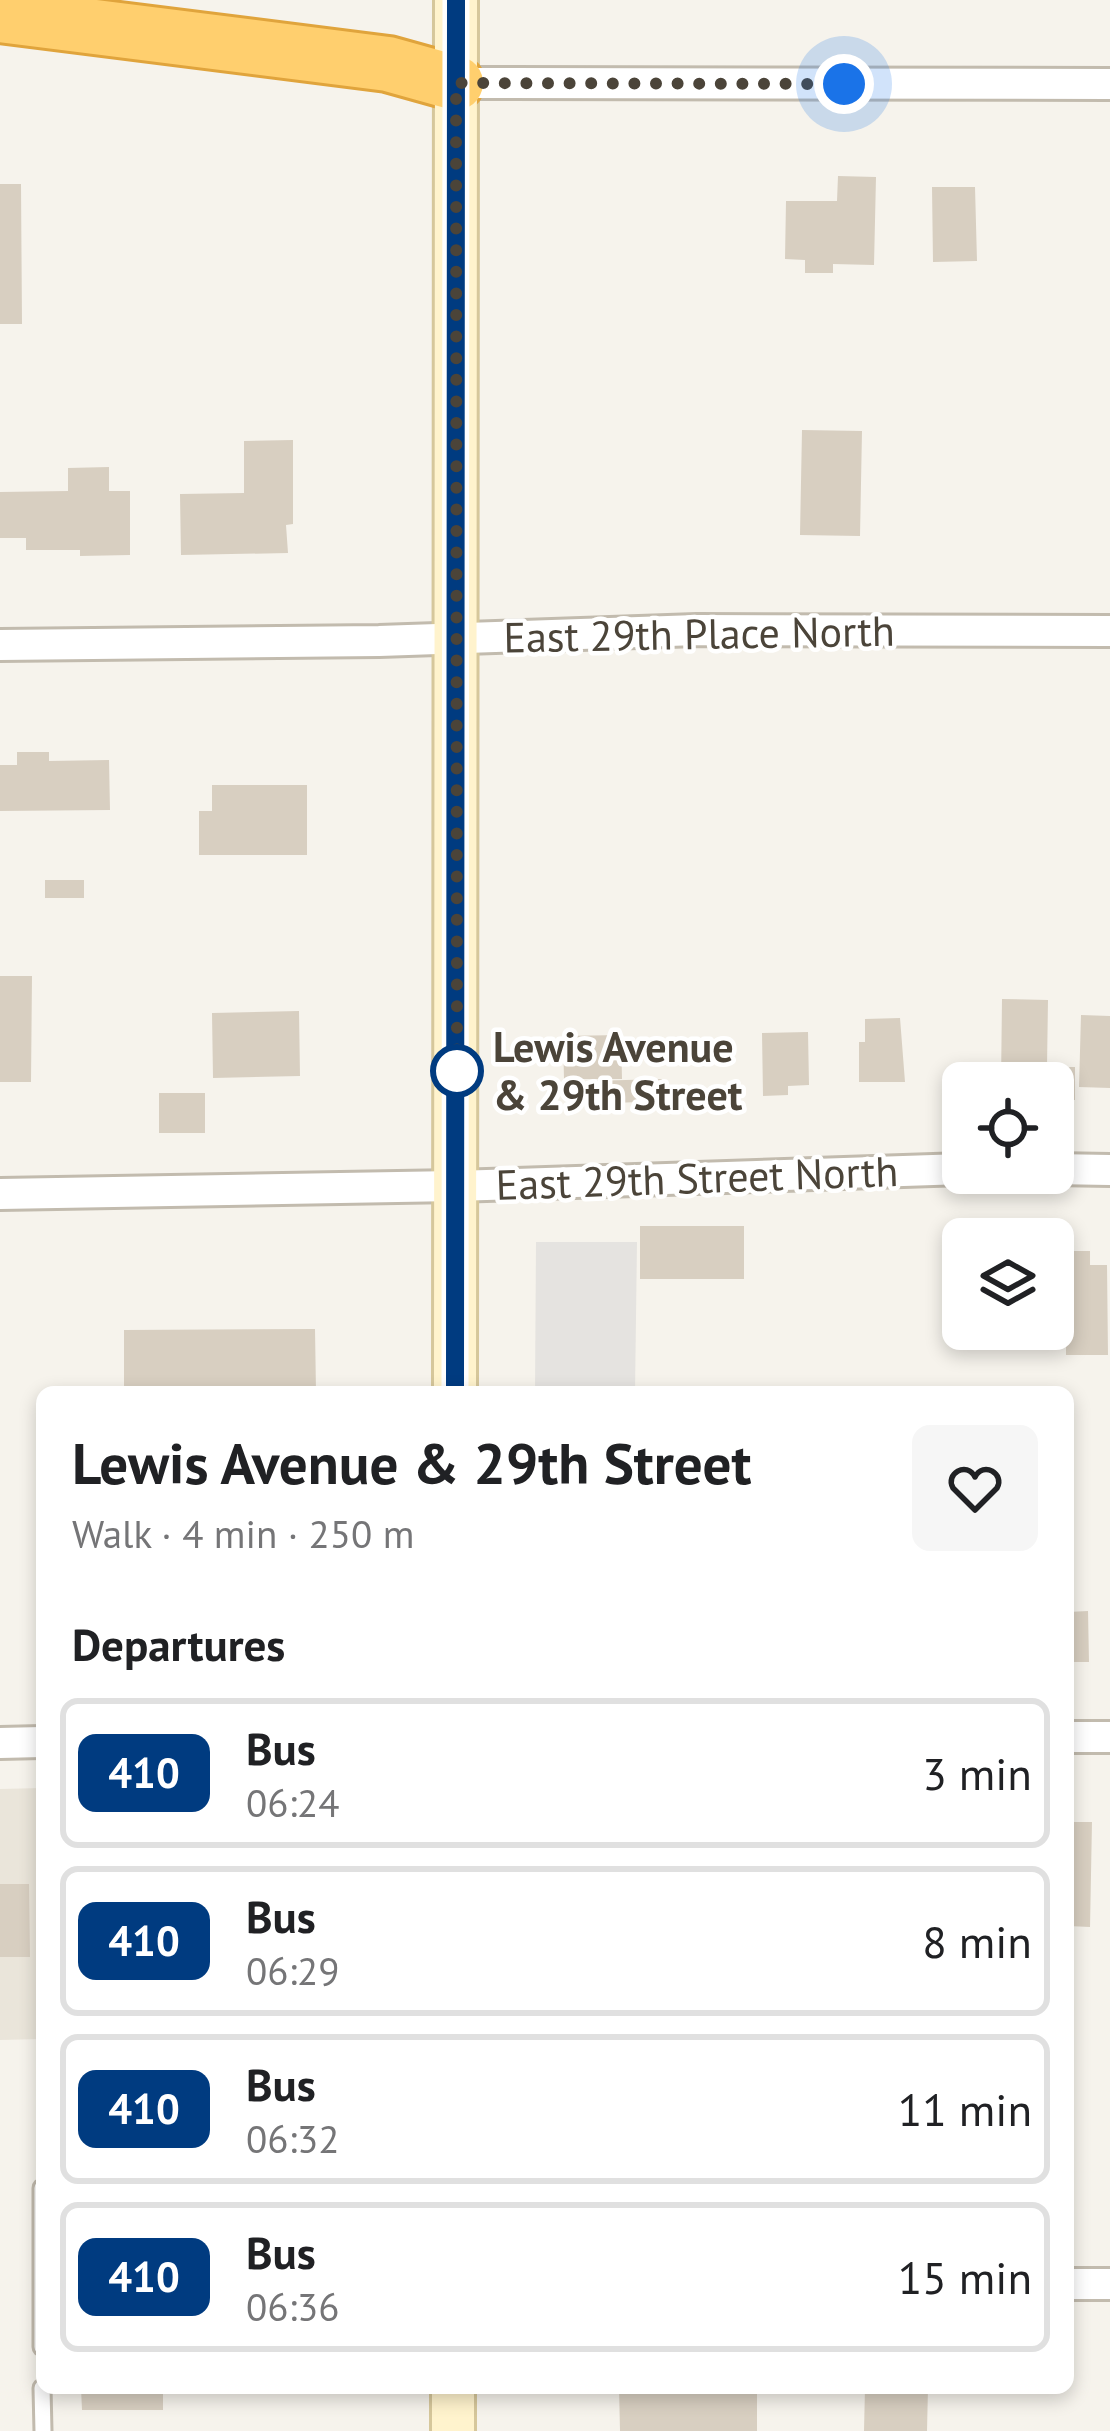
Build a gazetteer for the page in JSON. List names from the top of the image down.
{
  "streets": {
    "street": ["East 29th Place North", "East 29th Street North"]
  },
  "places": ["Lewis Avenue & 29th Street"],
  "lines": ["bus line 410"],
  "page": {
    "heading": [
      ["Lewis Avenue & 29th Street", "Walk · 4 min · 250 m"],
      "Departures"
    ],
    "list": [
      {
        "mark": "410",
        "name": "Bus",
        "note": "06:24",
        "value": "3 min"
      },
      {
        "mark": "410",
        "name": "Bus",
        "note": "06:29",
        "value": "8 min"
      },
      {
        "mark": "410",
        "name": "Bus",
        "note": "06:32",
        "value": "11 min"
      },
      {
        "mark": "410",
        "name": "Bus",
        "note": "06:36",
        "value": "15 min"
      }
    ]
  }
}
